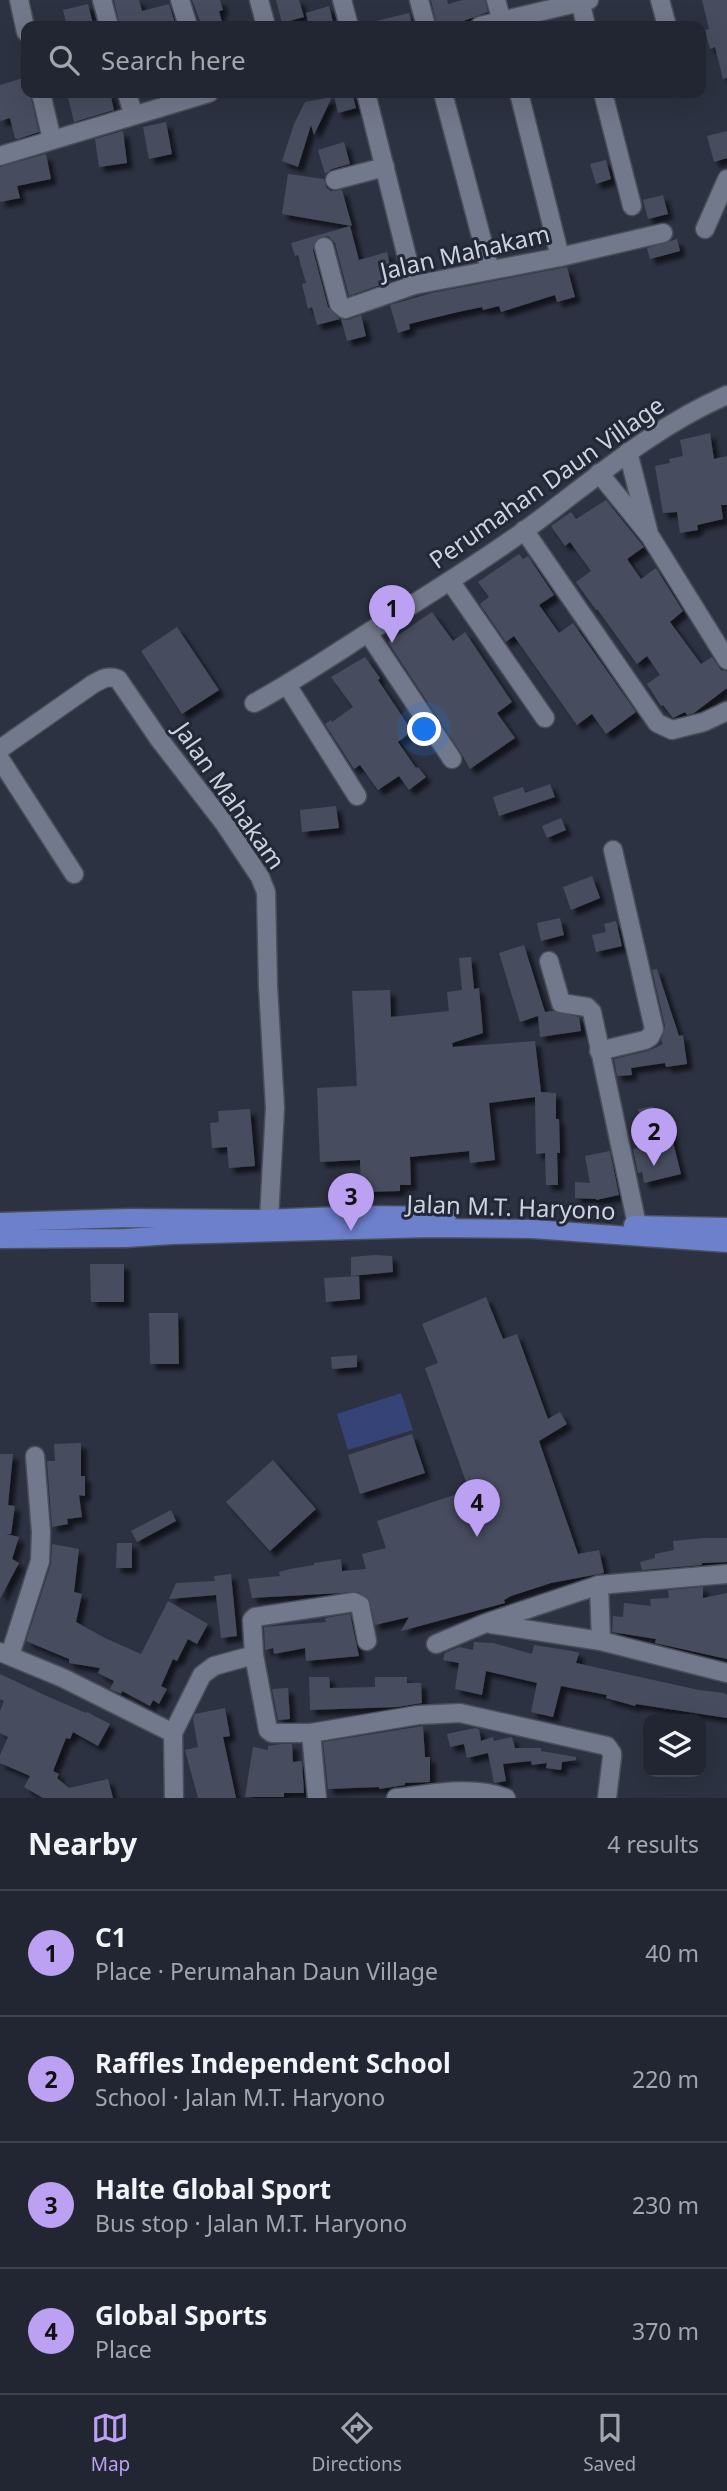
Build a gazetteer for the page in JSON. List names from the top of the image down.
{
  "streets": {
    "main road": ["Jalan M.T. Haryono"],
    "street": ["Jalan Mahakam", "Perumahan Daun Village"]
  },
  "crossings": [
    ["Jalan Mahakam", "Jalan M.T. Haryono"]
  ],
  "page": {
    "search": "Search here",
    "pins": [
      "1",
      "2",
      "3",
      "4"
    ],
    "heading": ["Nearby", "4 results"],
    "list": [
      {
        "mark": "1",
        "name": "C1",
        "note": "Place · Perumahan Daun Village",
        "value": "40 m"
      },
      {
        "mark": "2",
        "name": "Raffles Independent School",
        "note": "School · Jalan M.T. Haryono",
        "value": "220 m"
      },
      {
        "mark": "3",
        "name": "Halte Global Sport",
        "note": "Bus stop · Jalan M.T. Haryono",
        "value": "230 m"
      },
      {
        "mark": "4",
        "name": "Global Sports",
        "note": "Place",
        "value": "370 m"
      }
    ],
    "nav": ["Map", "Directions", "Saved"]
  }
}
